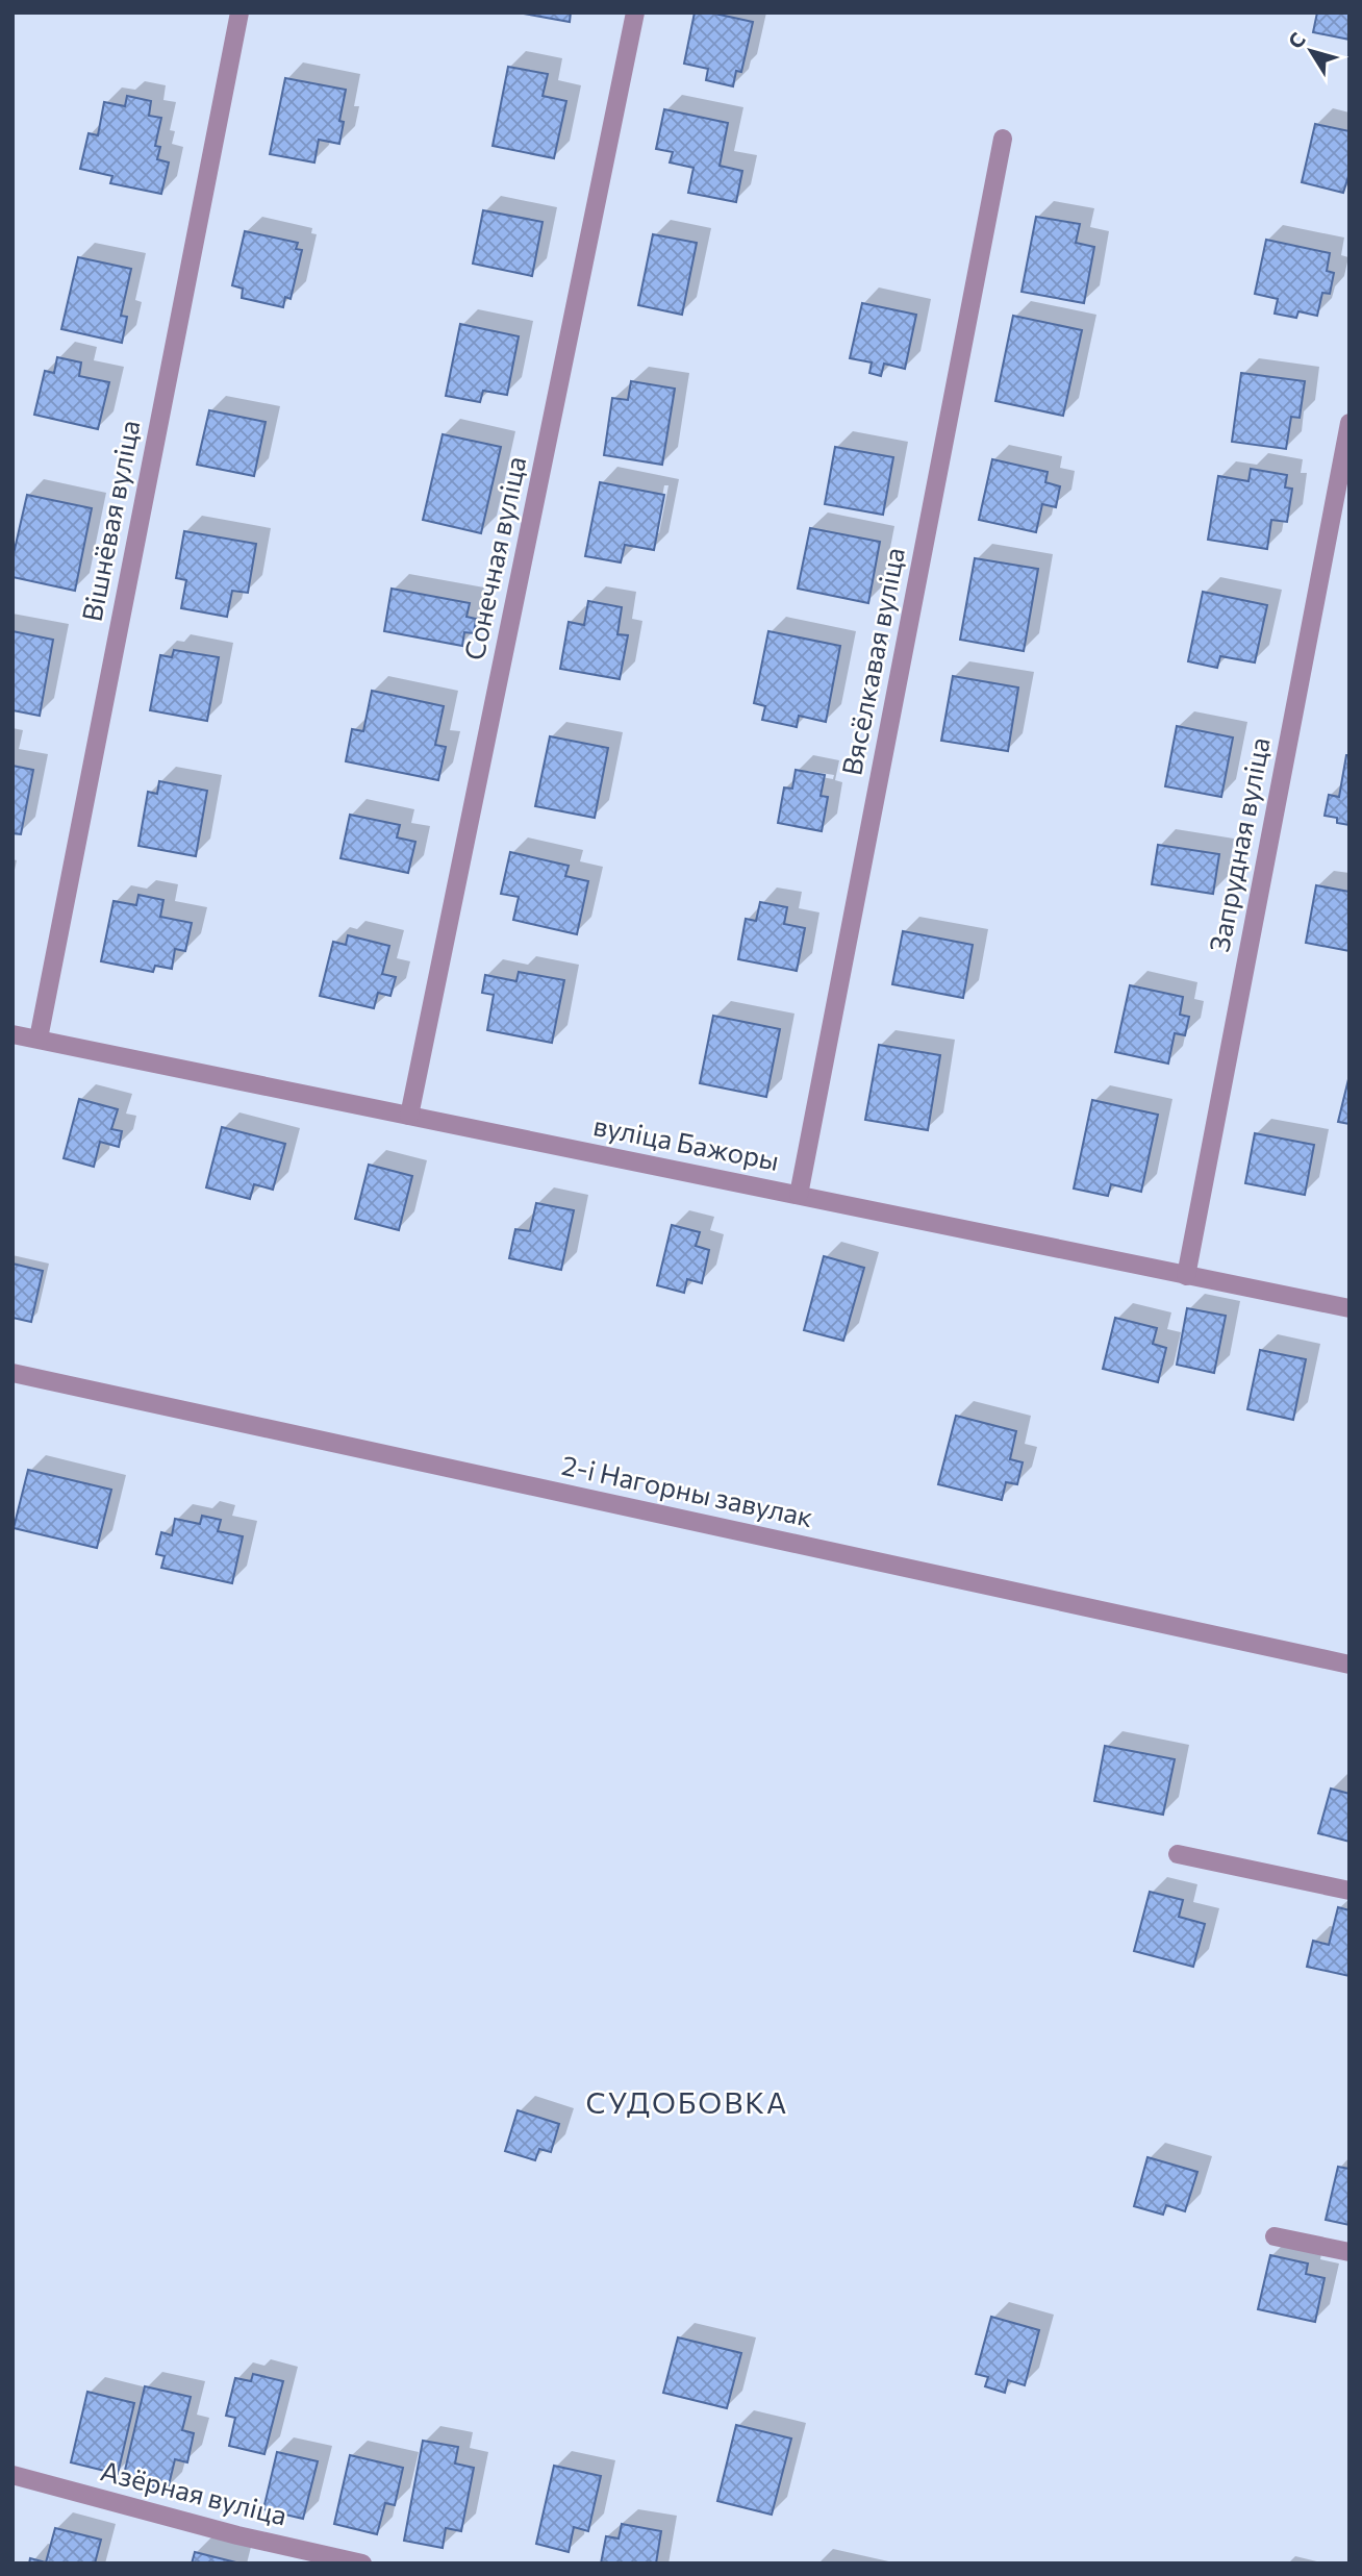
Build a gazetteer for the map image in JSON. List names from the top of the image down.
{
  "streets": {
    "street": [
      "Вішнёвая вуліца",
      "Сонечная вуліца",
      "Вясёлкавая вуліца",
      "Запрудная вуліца",
      "вуліца Бажоры",
      "2-і Нагорны завулак",
      "Азёрная вуліца"
    ]
  },
  "crossings": [
    ["Вішнёвая вуліца", "вуліца Бажоры"],
    ["Сонечная вуліца", "вуліца Бажоры"],
    ["Вясёлкавая вуліца", "вуліца Бажоры"],
    ["Запрудная вуліца", "вуліца Бажоры"]
  ],
  "districts": ["СУДОБОВКА"],
  "north": "top left"
}
